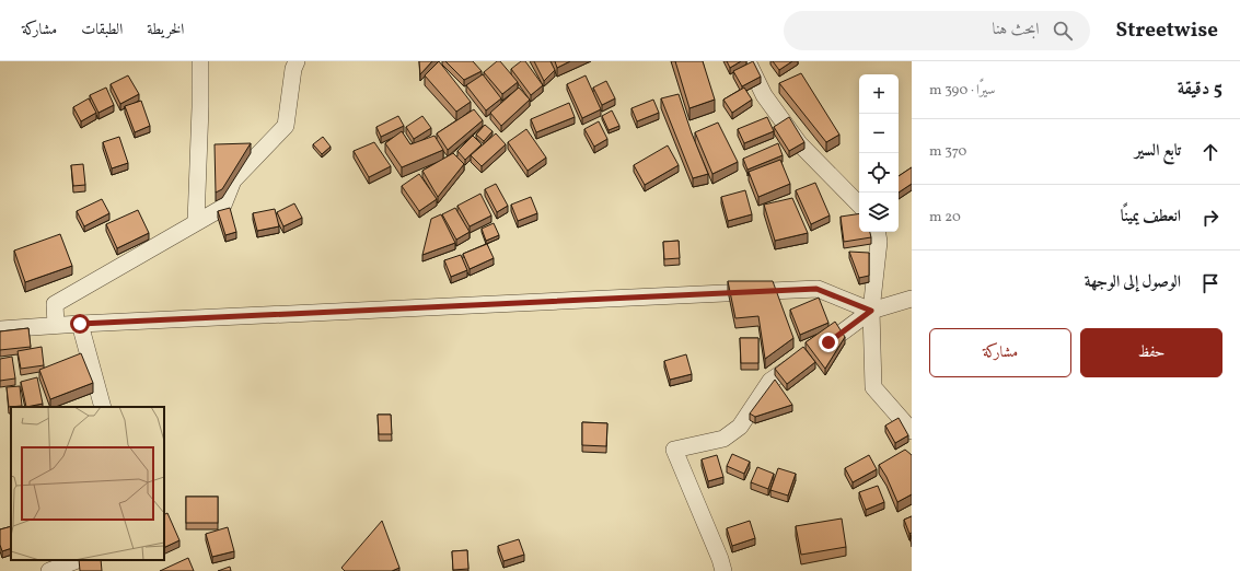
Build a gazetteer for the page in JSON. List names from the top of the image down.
{
  "page": {
    "header": "Streetwise",
    "search": "ابحث هنا",
    "nav": ["الخريطة", "الطبقات", "مشاركة"],
    "heading": ["5 دقيقة", "سيرًا · 390 m"],
    "map_buttons": ["+", "−"],
    "list": [
      ["تابع السير", "370 m"],
      ["انعطف يمينًا", "20 m"],
      "الوصول إلى الوجهة"
    ],
    "buttons": ["حفظ", "مشاركة"]
  }
}
